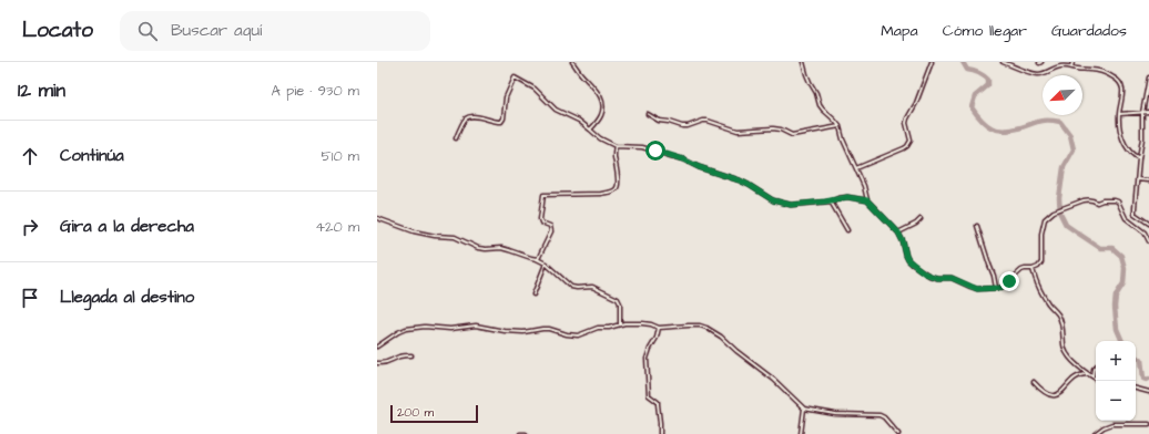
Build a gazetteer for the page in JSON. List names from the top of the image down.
{
  "scale_bar": "200 m",
  "north": "bottom left",
  "page": {
    "header": "Locato",
    "search": "Buscar aquí",
    "nav": ["Mapa", "Cómo llegar", "Guardados"],
    "heading": ["12 min", "A pie · 930 m"],
    "list": [
      ["Continúa", "510 m"],
      ["Gira a la derecha", "420 m"],
      "Llegada al destino"
    ],
    "map_buttons": ["+", "−"],
    "scale": "200 m"
  }
}
